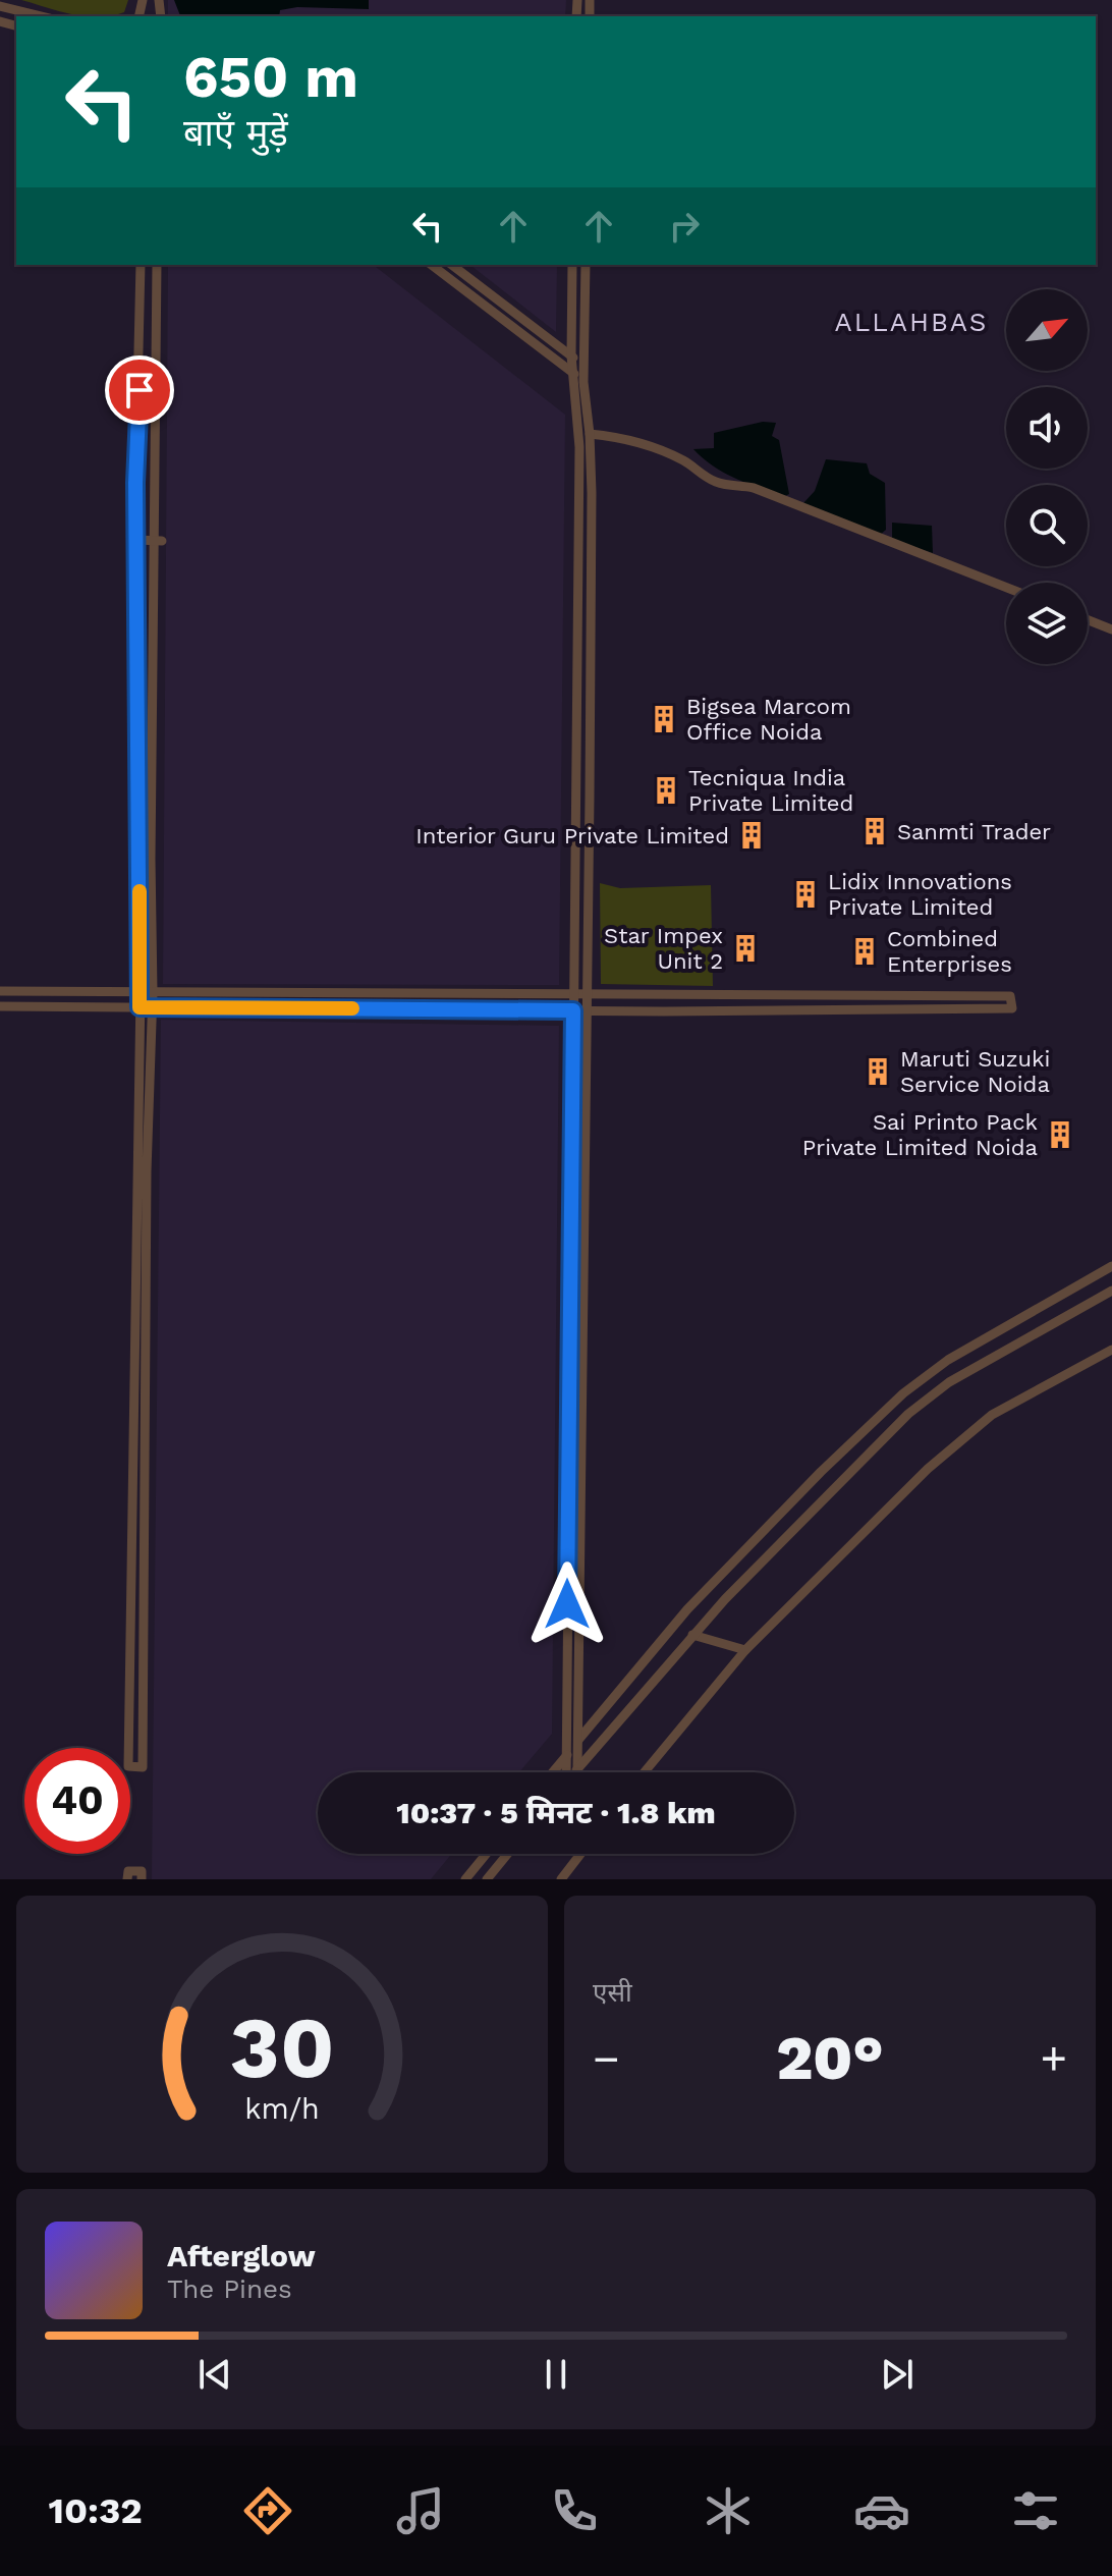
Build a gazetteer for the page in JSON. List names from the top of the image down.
{
  "districts": ["ALLAHBAS"],
  "places": {
    "building": [
      "Bigsea Marcom Office Noida",
      "Tecniqua India Private Limited",
      "Sanmti Trader",
      "Interior Guru Private Limited",
      "Lidix Innovations Private Limited",
      "Star Impex Unit 2",
      "Combined Enterprises",
      "Maruti Suzuki Service Noida",
      "Sai Printo Pack Private Limited Noida"
    ]
  },
  "north": "top right",
  "page": {
    "turn": ["650 m", "बाएँ मुड़ें"],
    "limit": "40",
    "trip": "10:37 · 5 मिनट · 1.8 km",
    "tile": "एसी",
    "heat": ["−", "20°", "+"],
    "song": ["Afterglow", "The Pines"],
    "tabs": "10:32",
    "gauge": ["30", "km/h"]
  }
}
